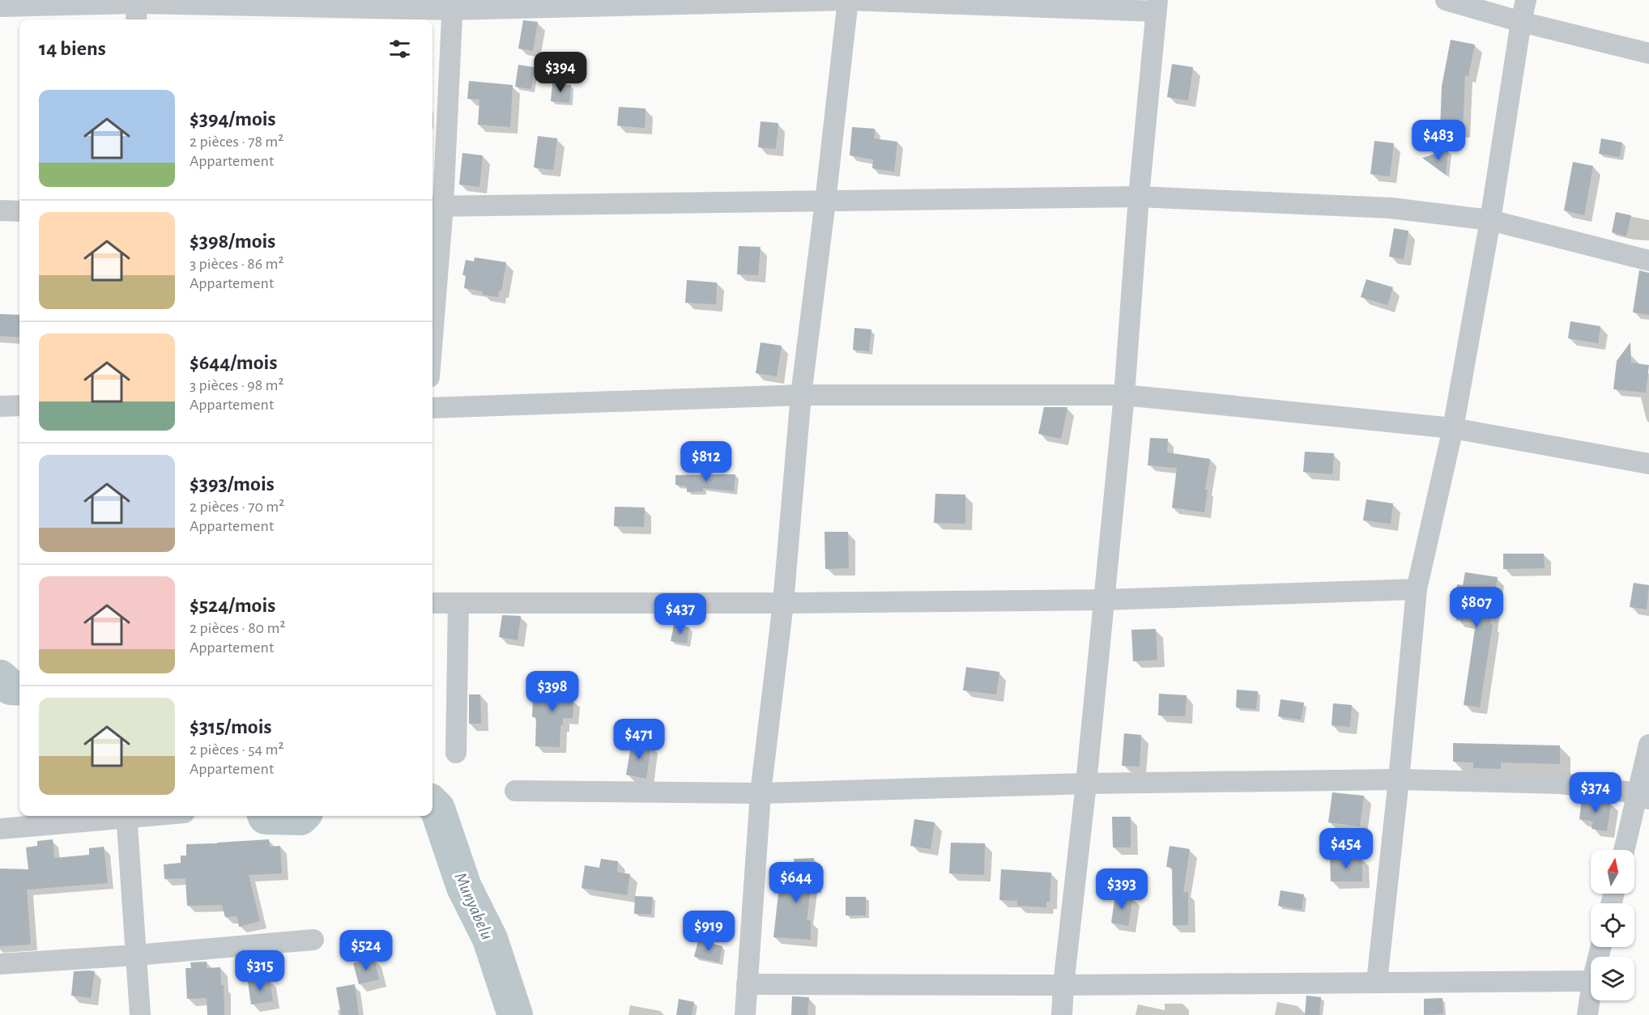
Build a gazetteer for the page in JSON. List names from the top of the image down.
{
  "water": ["Munyabelu"],
  "north": "top",
  "page": {
    "heading": "14 biens",
    "price": [
      "$394",
      "$483",
      "$812",
      "$807",
      "$437",
      "$398",
      "$471",
      "$374",
      "$454",
      "$644",
      "$393",
      "$919",
      "$524",
      "$315"
    ],
    "list": [
      {
        "name": "$394/mois",
        "note": "2 pièces · 78 m² · Appartement"
      },
      {
        "name": "$398/mois",
        "note": "3 pièces · 86 m² · Appartement"
      },
      {
        "name": "$644/mois",
        "note": "3 pièces · 98 m² · Appartement"
      },
      {
        "name": "$393/mois",
        "note": "2 pièces · 70 m² · Appartement"
      },
      {
        "name": "$524/mois",
        "note": "2 pièces · 80 m² · Appartement"
      },
      {
        "name": "$315/mois",
        "note": "2 pièces · 54 m² · Appartement"
      }
    ]
  }
}
